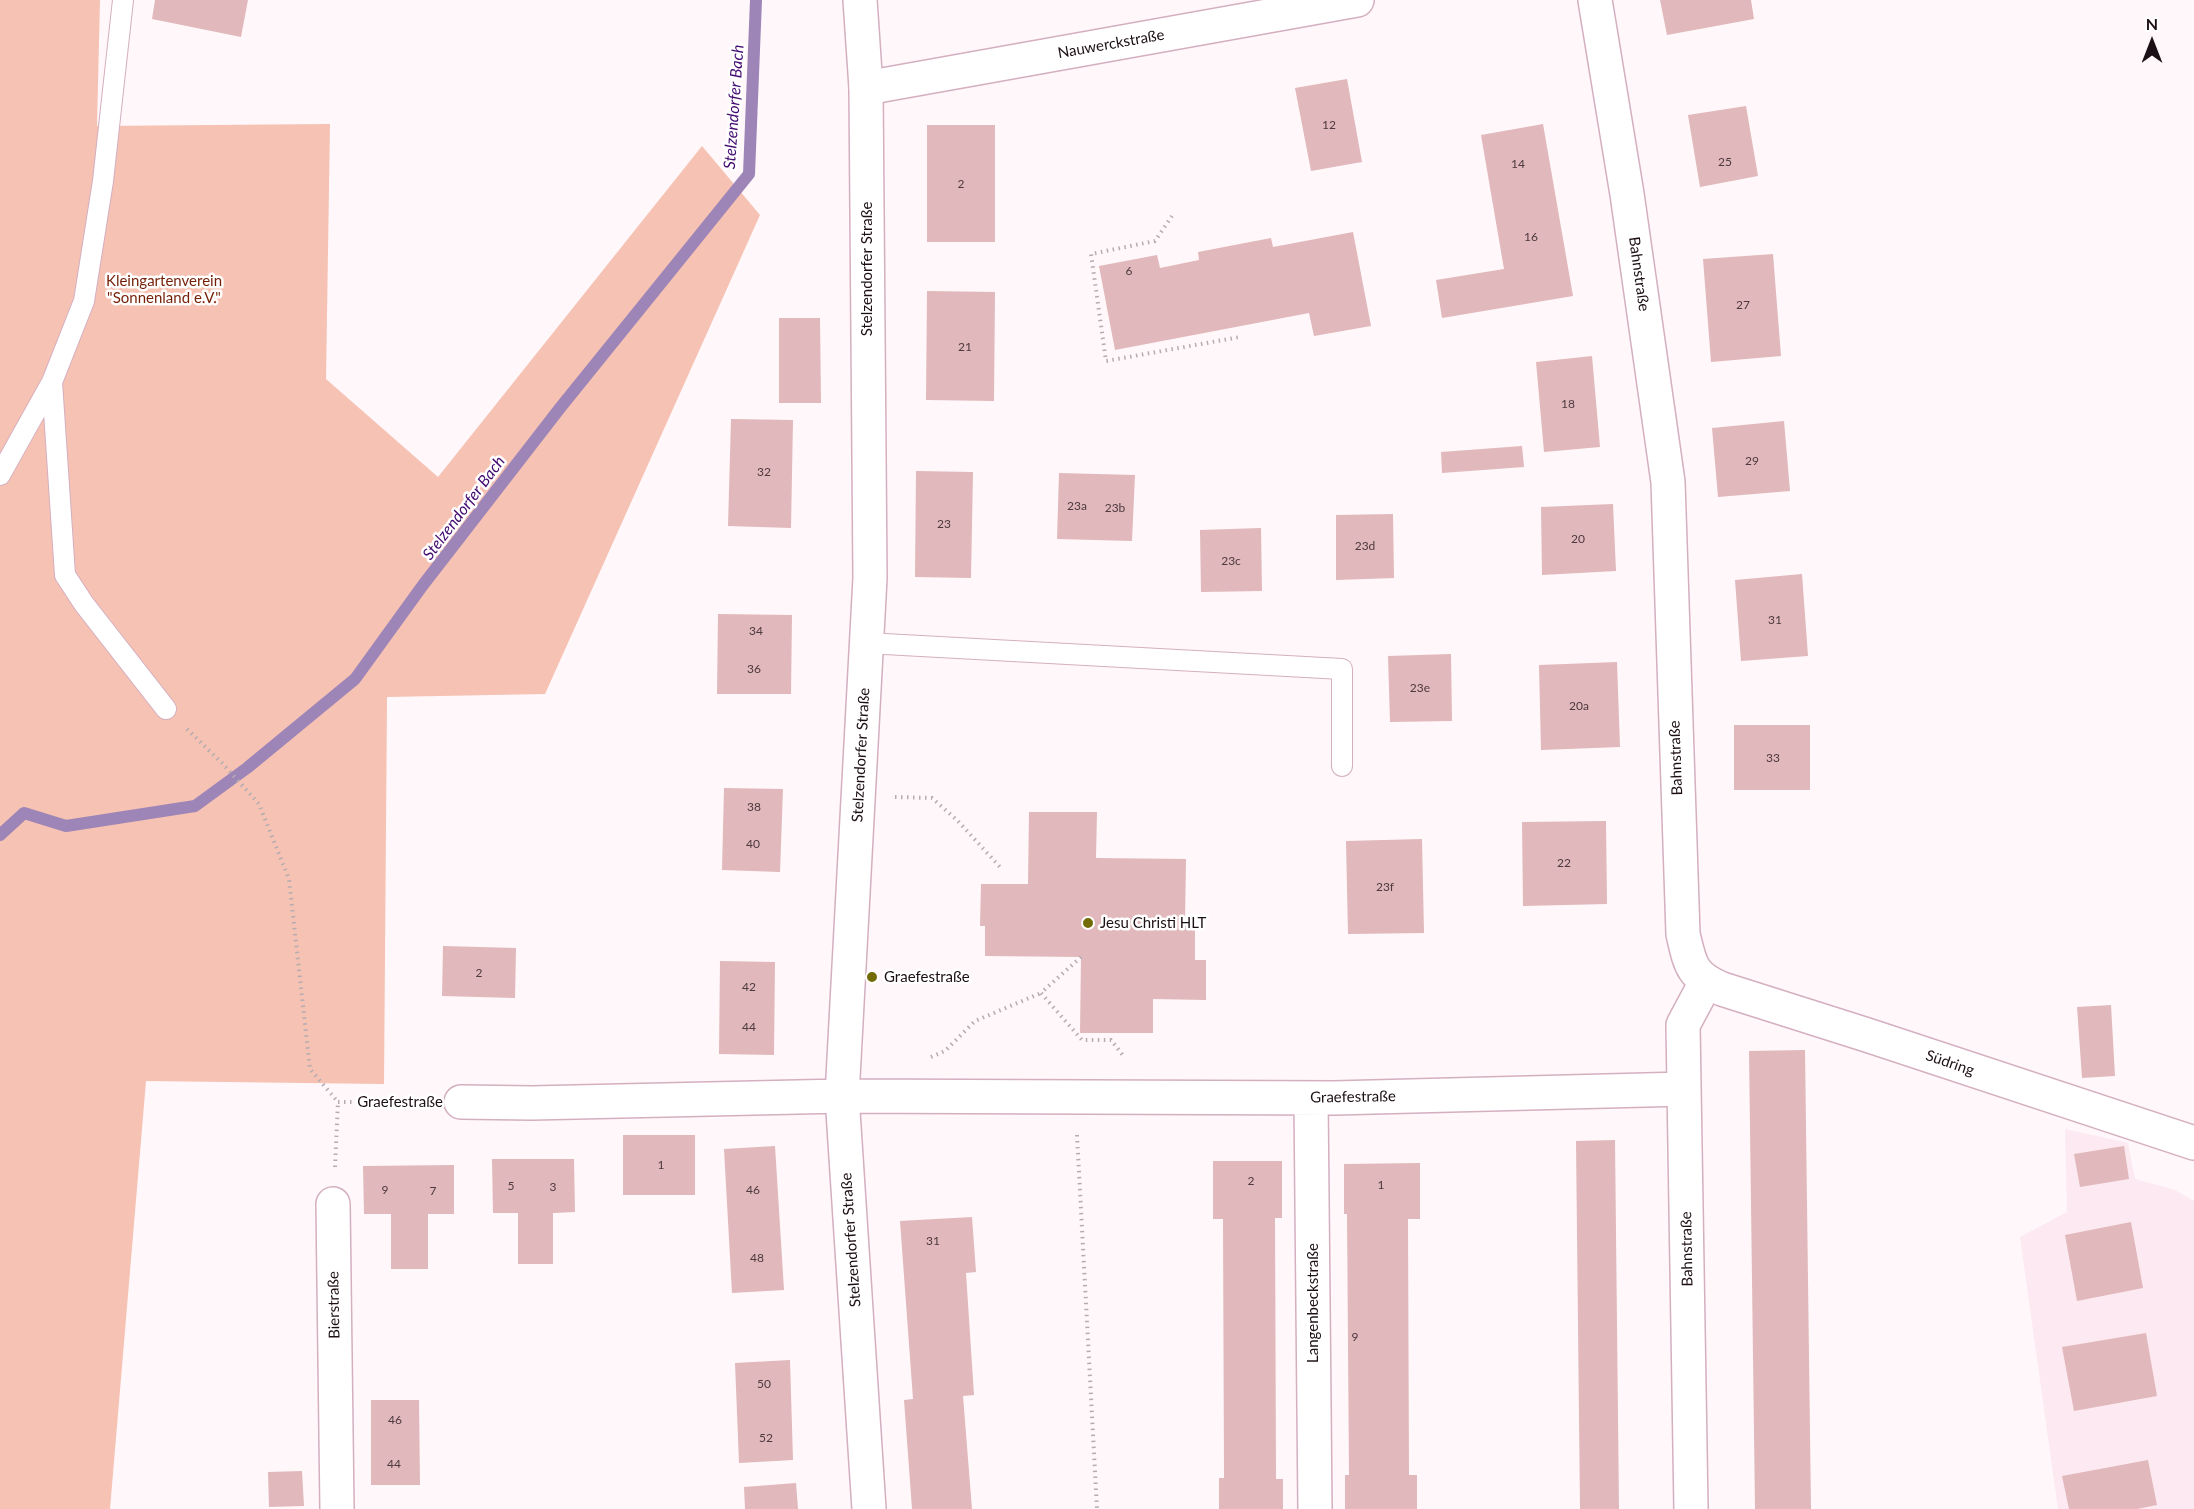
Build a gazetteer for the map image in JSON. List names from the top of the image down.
{
  "streets": {
    "street": [
      "Nauwerckstraße",
      "Stelzendorfer Straße",
      "Bahnstraße",
      "Südring",
      "Graefestraße",
      "Langenbeckstraße",
      "Bierstraße"
    ]
  },
  "crossings": [
    ["Nauwerckstraße", "Stelzendorfer Straße"],
    ["Stelzendorfer Straße", "Graefestraße"],
    ["Bahnstraße", "Südring"],
    ["Bahnstraße", "Graefestraße"],
    ["Graefestraße", "Langenbeckstraße"]
  ],
  "water": ["Stelzendorfer Bach"],
  "parks": ["Kleingartenverein \"Sonnenland e.V.\""],
  "places": ["Jesu Christi HLT", "Graefestraße"],
  "house_numbers": [
    "12",
    "25",
    "14",
    "2",
    "16",
    "6",
    "27",
    "21",
    "18",
    "29",
    "32",
    "23a",
    "23b",
    "23",
    "20",
    "23d",
    "23c",
    "31",
    "34",
    "36",
    "23e",
    "20a",
    "33",
    "38",
    "40",
    "22",
    "23f",
    "2",
    "42",
    "44",
    "1",
    "2",
    "1",
    "5",
    "3",
    "9",
    "46",
    "7",
    "31",
    "48",
    "9",
    "50",
    "46",
    "52",
    "44"
  ],
  "north": "top"
}
